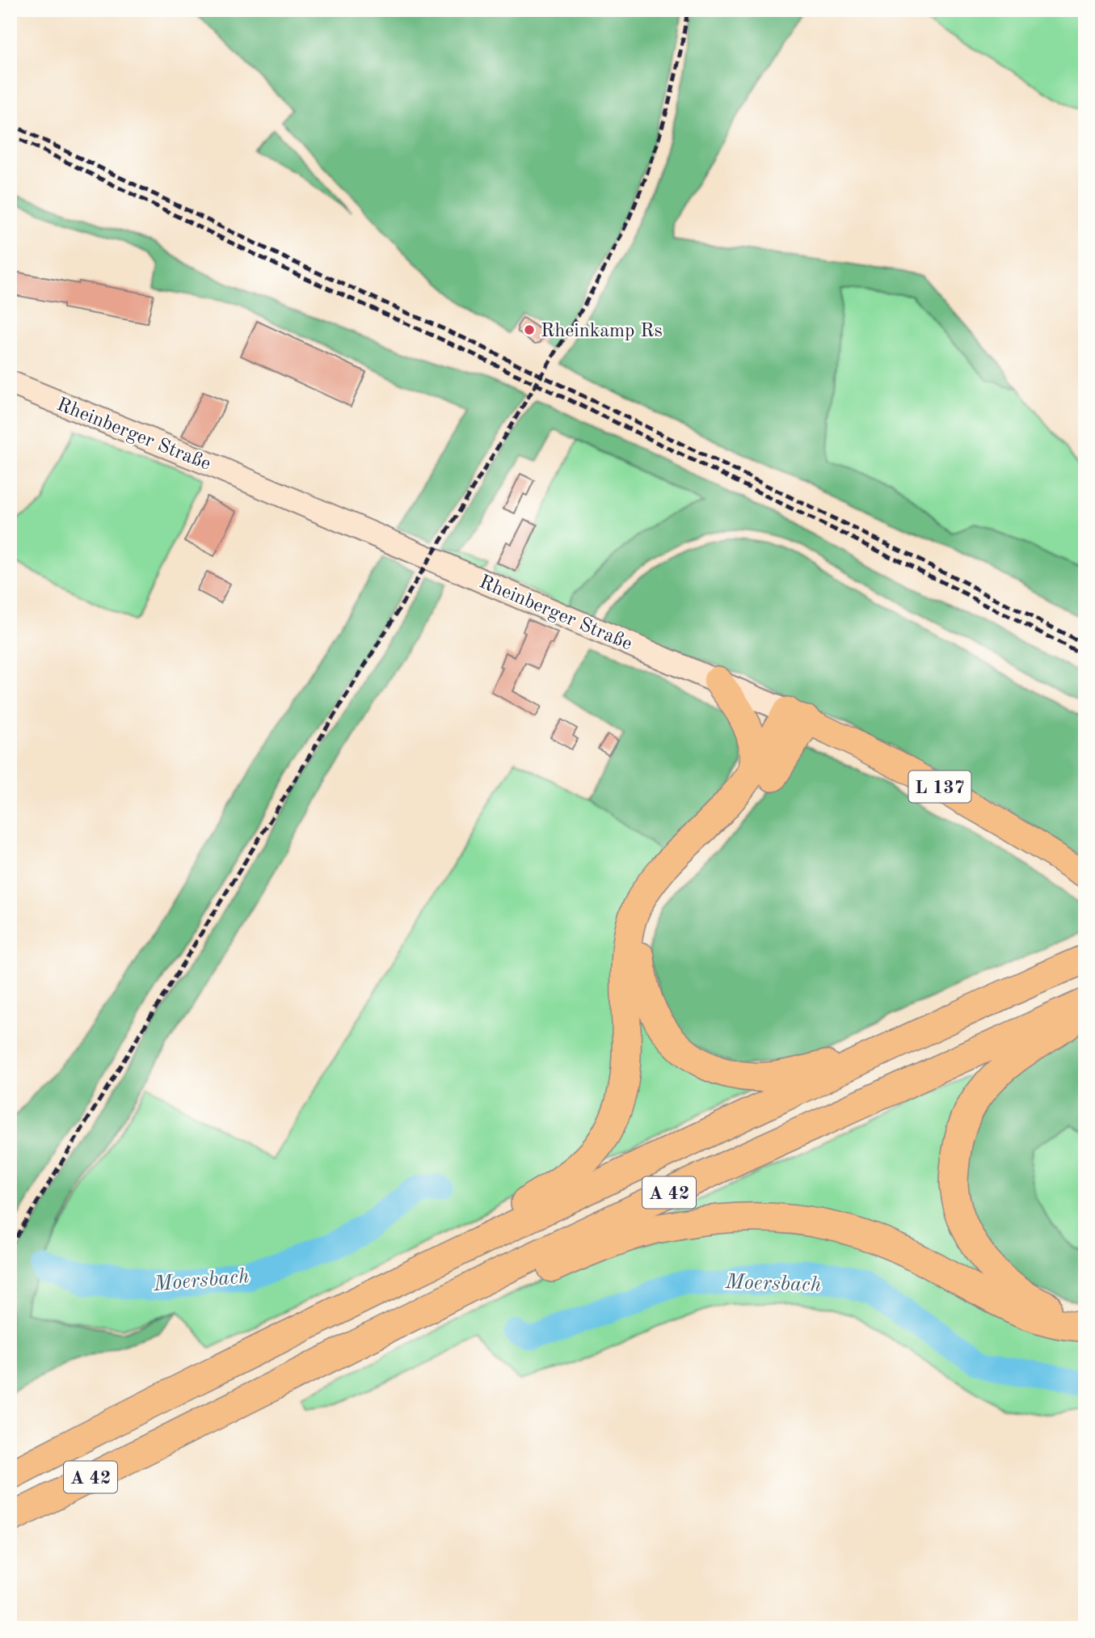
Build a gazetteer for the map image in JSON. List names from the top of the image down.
{
  "streets": {
    "highway": ["A 42"],
    "main road": ["Rheinberger Straße", "L 137"]
  },
  "water": ["Moersbach"],
  "places": ["Rheinkamp Rs"]
}
